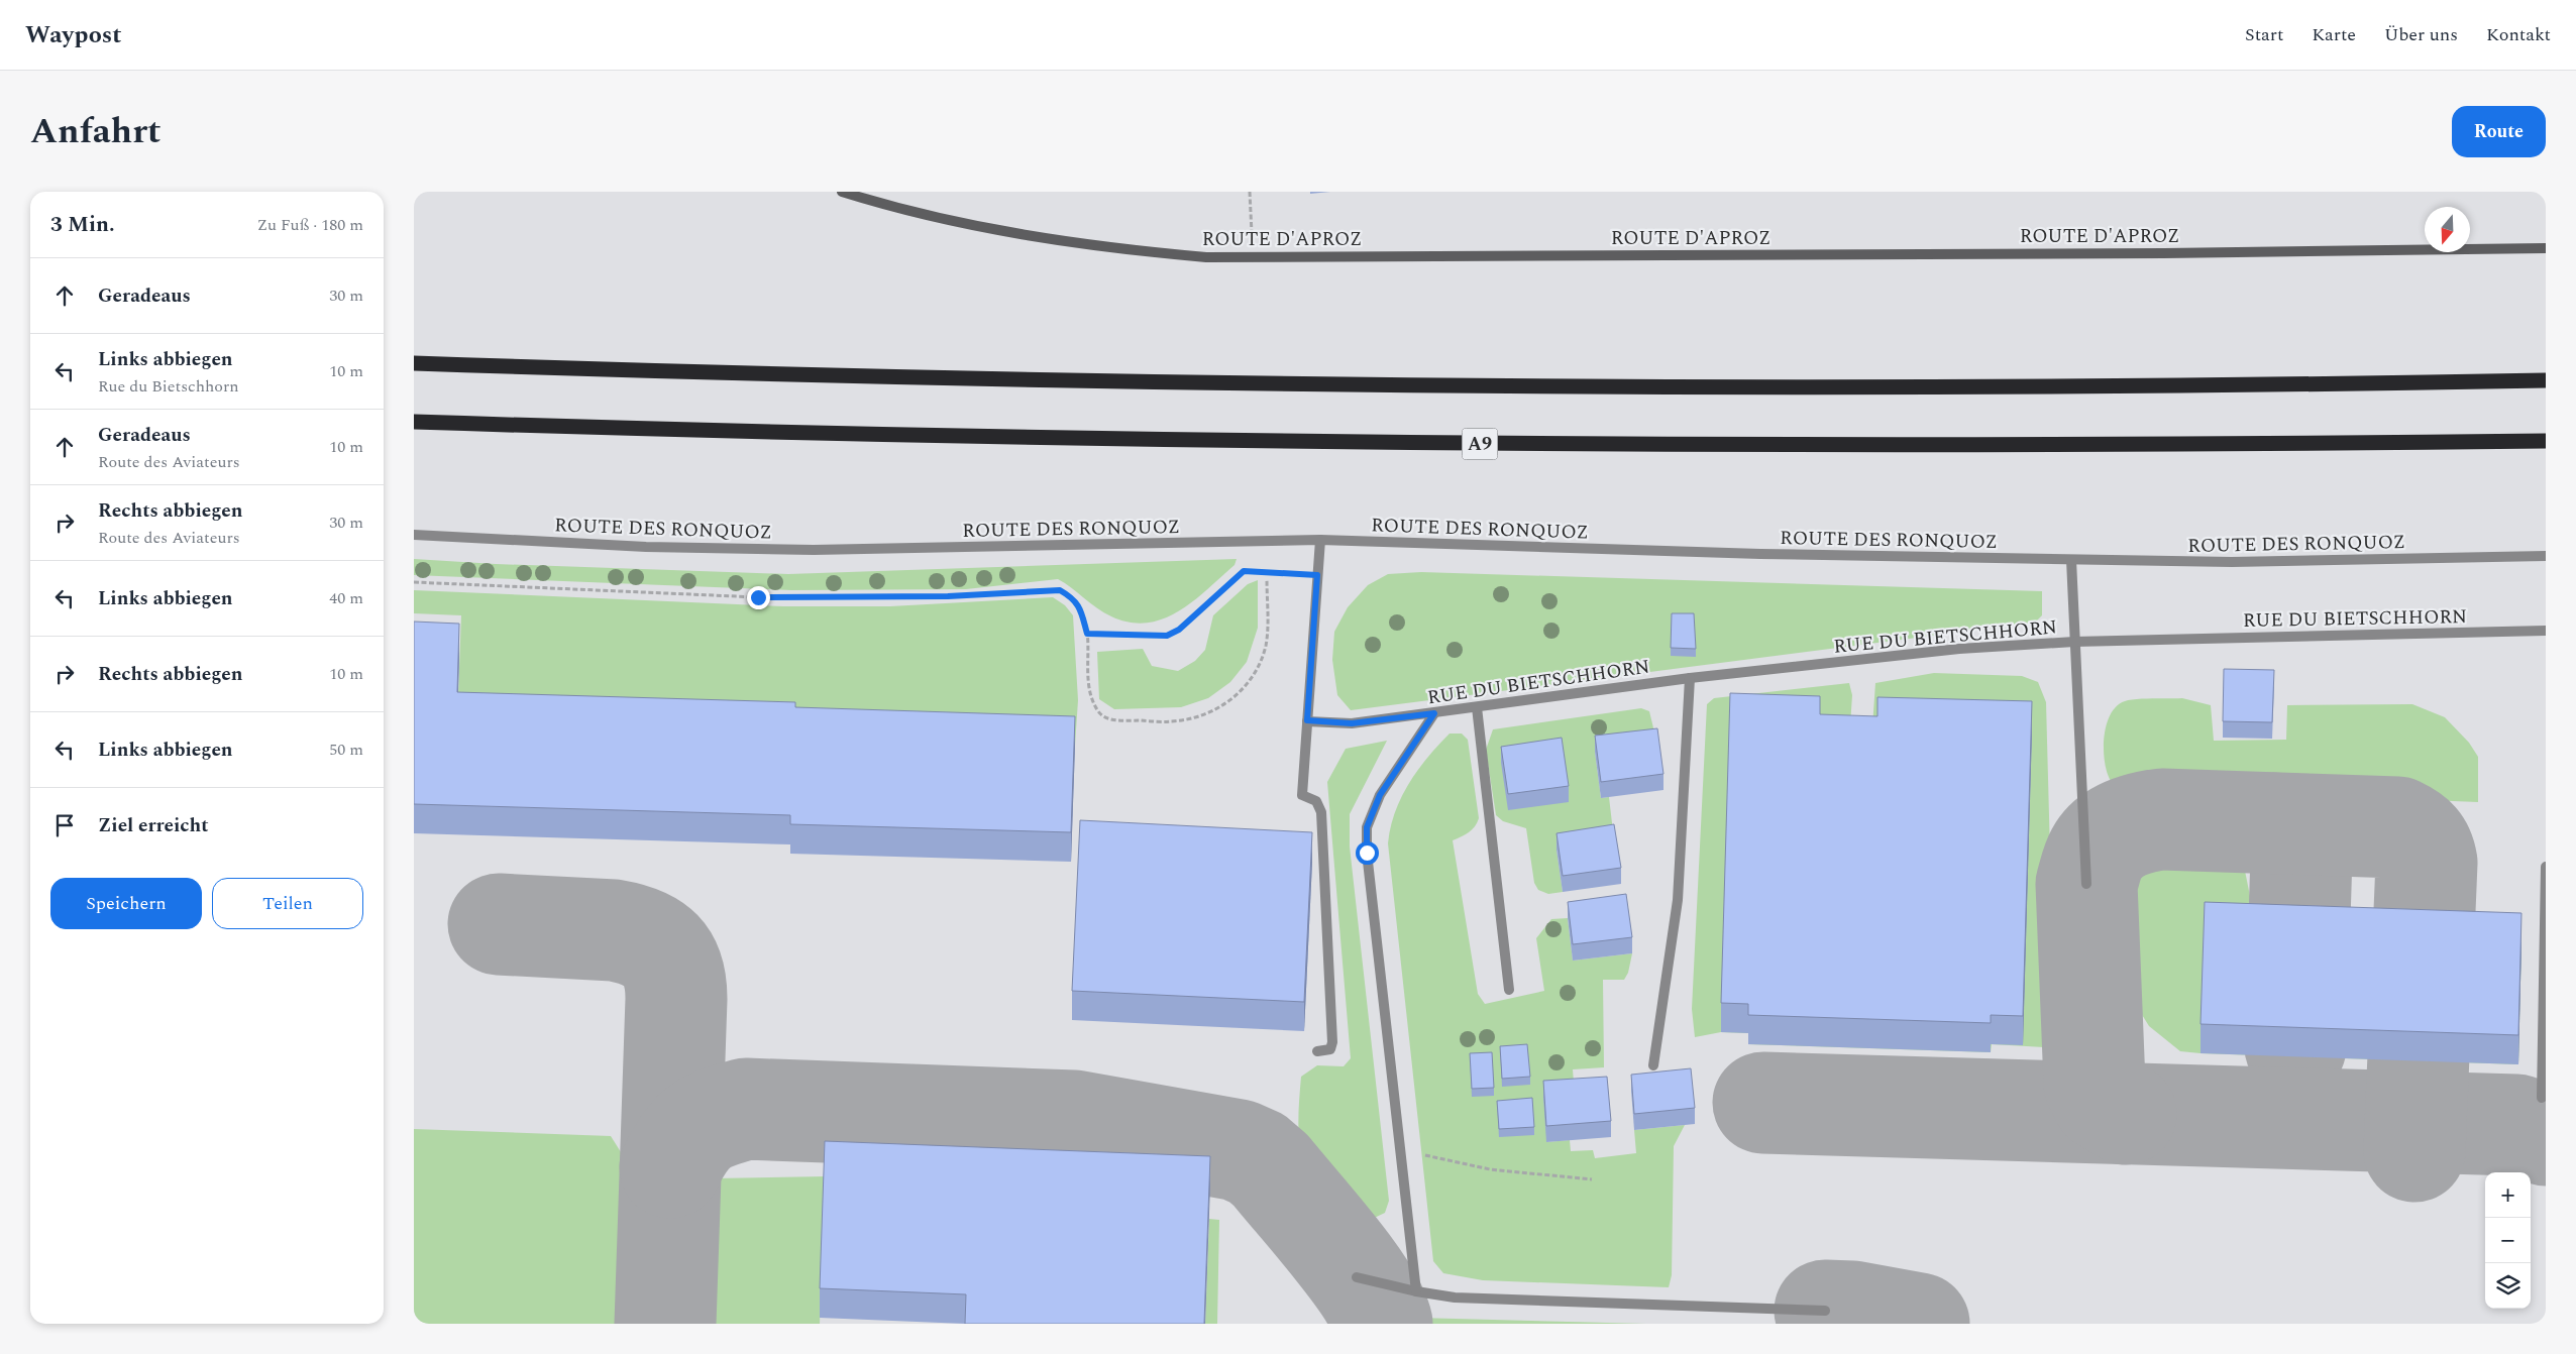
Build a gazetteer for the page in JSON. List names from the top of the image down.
{
  "streets": {
    "highway": ["A9"],
    "street": ["ROUTE D'APROZ", "ROUTE DES RONQUOZ", "RUE DU BIETSCHHORN"]
  },
  "north": "bottom",
  "page": {
    "header": "Waypost",
    "nav": [
      "Start",
      "Karte",
      "Über uns",
      "Kontakt"
    ],
    "title": "Anfahrt",
    "buttons": [
      "Route",
      ["Speichern", "Teilen"]
    ],
    "heading": ["3 Min.", "Zu Fuß · 180 m"],
    "list": [
      ["Geradeaus", "30 m"],
      ["Links abbiegen", "Rue du Bietschhorn", "10 m"],
      ["Geradeaus", "Route des Aviateurs", "10 m"],
      ["Rechts abbiegen", "Route des Aviateurs", "30 m"],
      ["Links abbiegen", "40 m"],
      ["Rechts abbiegen", "10 m"],
      ["Links abbiegen", "50 m"],
      "Ziel erreicht"
    ],
    "map_buttons": ["+", "−"]
  }
}
